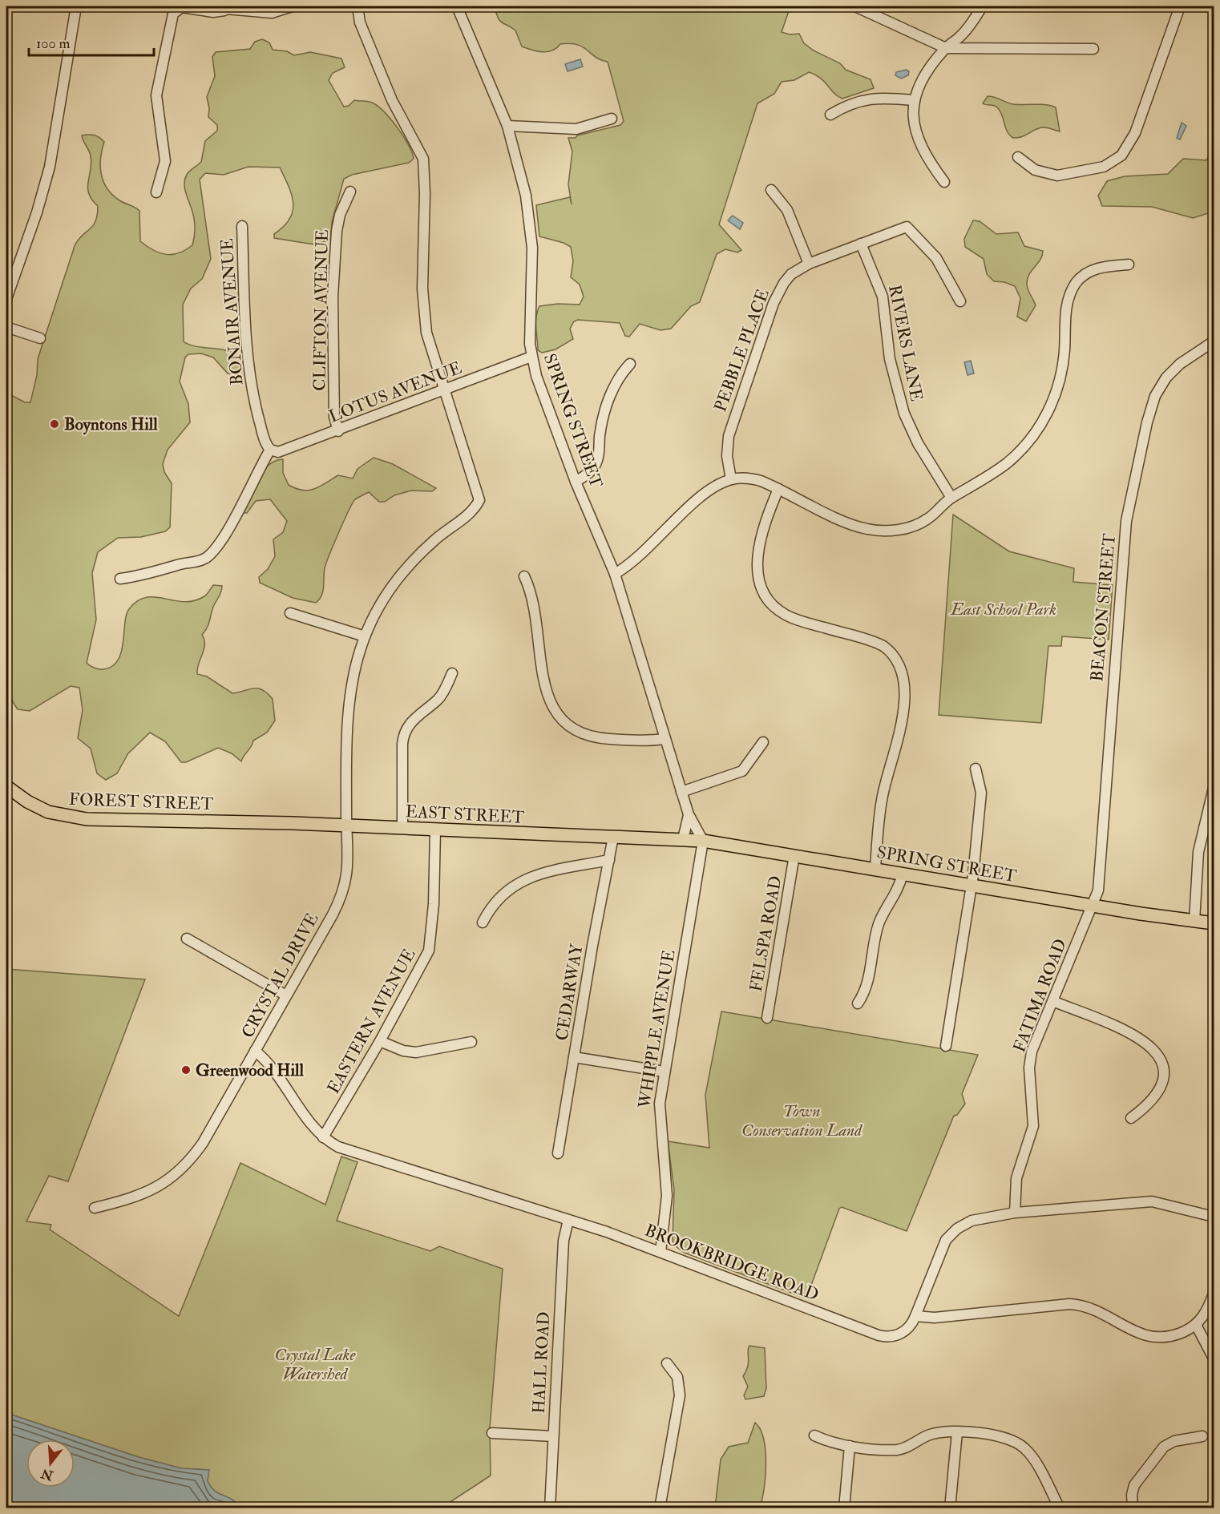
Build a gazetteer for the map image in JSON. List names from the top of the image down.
{
  "streets": {
    "main road": ["SPRING STREET", "FOREST STREET", "EAST STREET"],
    "street": [
      "CLIFTON AVENUE",
      "BONAIR AVENUE",
      "RIVERS LANE",
      "PEBBLE PLACE",
      "LOTUS AVENUE",
      "BEACON STREET",
      "FELSPA ROAD",
      "CRYSTAL DRIVE",
      "CEDARWAY",
      "FATIMA ROAD",
      "EASTERN AVENUE",
      "WHIPPLE AVENUE",
      "BROOKBRIDGE ROAD",
      "HALL ROAD"
    ]
  },
  "crossings": [
    ["CLIFTON AVENUE", "LOTUS AVENUE"],
    ["BONAIR AVENUE", "LOTUS AVENUE"],
    ["RIVERS LANE", "PEBBLE PLACE"],
    ["LOTUS AVENUE", "SPRING STREET"],
    ["LOTUS AVENUE", "CRYSTAL DRIVE"],
    ["SPRING STREET", "BEACON STREET"],
    ["SPRING STREET", "EAST STREET"],
    ["SPRING STREET", "FELSPA ROAD"],
    ["SPRING STREET", "FATIMA ROAD"],
    ["SPRING STREET", "WHIPPLE AVENUE"],
    ["BEACON STREET", "FATIMA ROAD"],
    ["FOREST STREET", "EAST STREET"],
    ["EAST STREET", "CRYSTAL DRIVE"],
    ["EAST STREET", "CEDARWAY"],
    ["EAST STREET", "EASTERN AVENUE"],
    ["EAST STREET", "WHIPPLE AVENUE"],
    ["CRYSTAL DRIVE", "BROOKBRIDGE ROAD"],
    ["EASTERN AVENUE", "BROOKBRIDGE ROAD"],
    ["WHIPPLE AVENUE", "BROOKBRIDGE ROAD"],
    ["BROOKBRIDGE ROAD", "HALL ROAD"]
  ],
  "parks": ["East School Park", "Town Conservation Land", "Crystal Lake Watershed"],
  "places": ["Boyntons Hill", "Greenwood Hill"],
  "scale_bar": "100 m",
  "north": "bottom"
}
